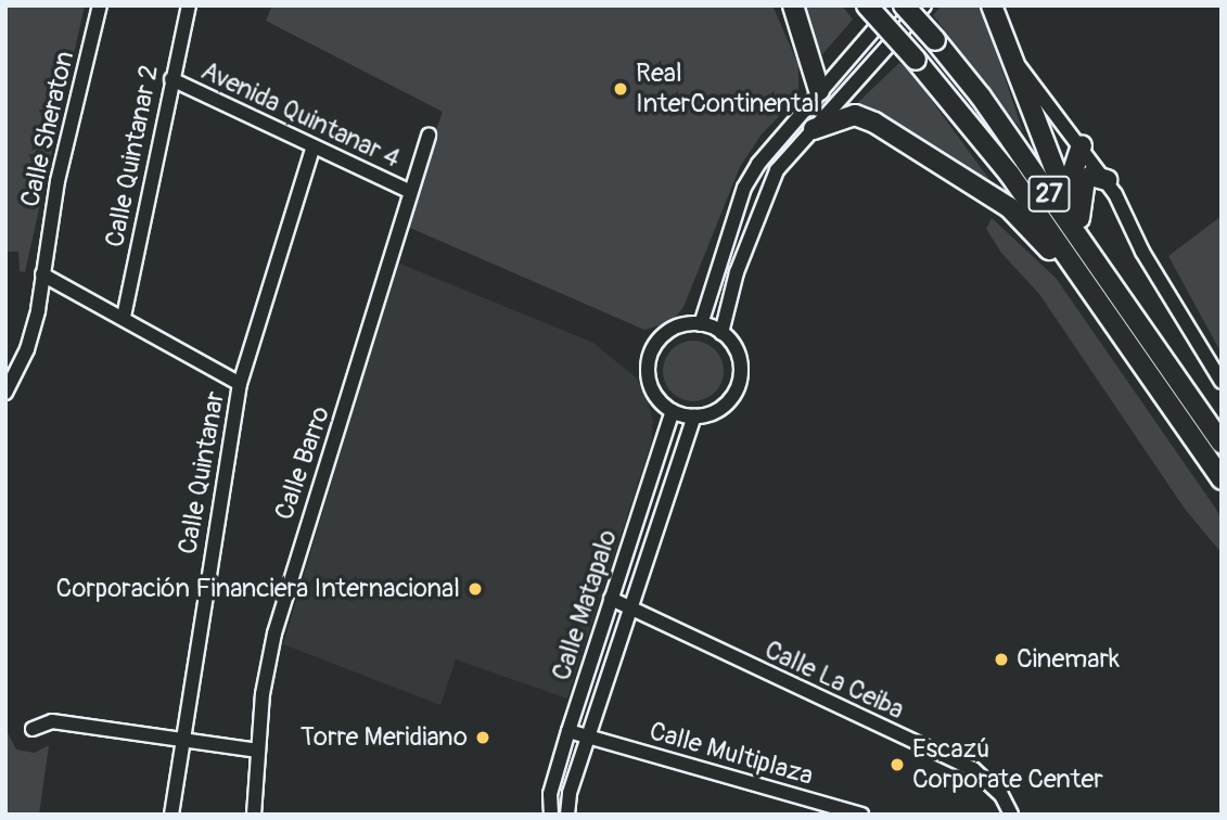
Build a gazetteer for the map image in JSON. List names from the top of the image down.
{
  "streets": {
    "highway": ["27"],
    "street": [
      "Avenida Quintanar 4",
      "Calle Sheraton",
      "Calle Quintanar 2",
      "Calle Barro",
      "Calle Quintanar",
      "Calle Matapalo",
      "Calle La Ceiba",
      "Calle Multiplaza"
    ]
  },
  "crossings": [
    ["Avenida Quintanar 4", "Calle Quintanar 2"],
    ["Avenida Quintanar 4", "Calle Barro"],
    ["Avenida Quintanar 4", "Calle Quintanar"],
    ["Calle Matapalo", "Calle La Ceiba"],
    ["Calle Matapalo", "Calle Multiplaza"]
  ],
  "places": [
    "Real InterContinental",
    "Corporación Financiera Internacional",
    "Cinemark",
    "Torre Meridiano",
    "Escazú Corporate Center"
  ]
}
